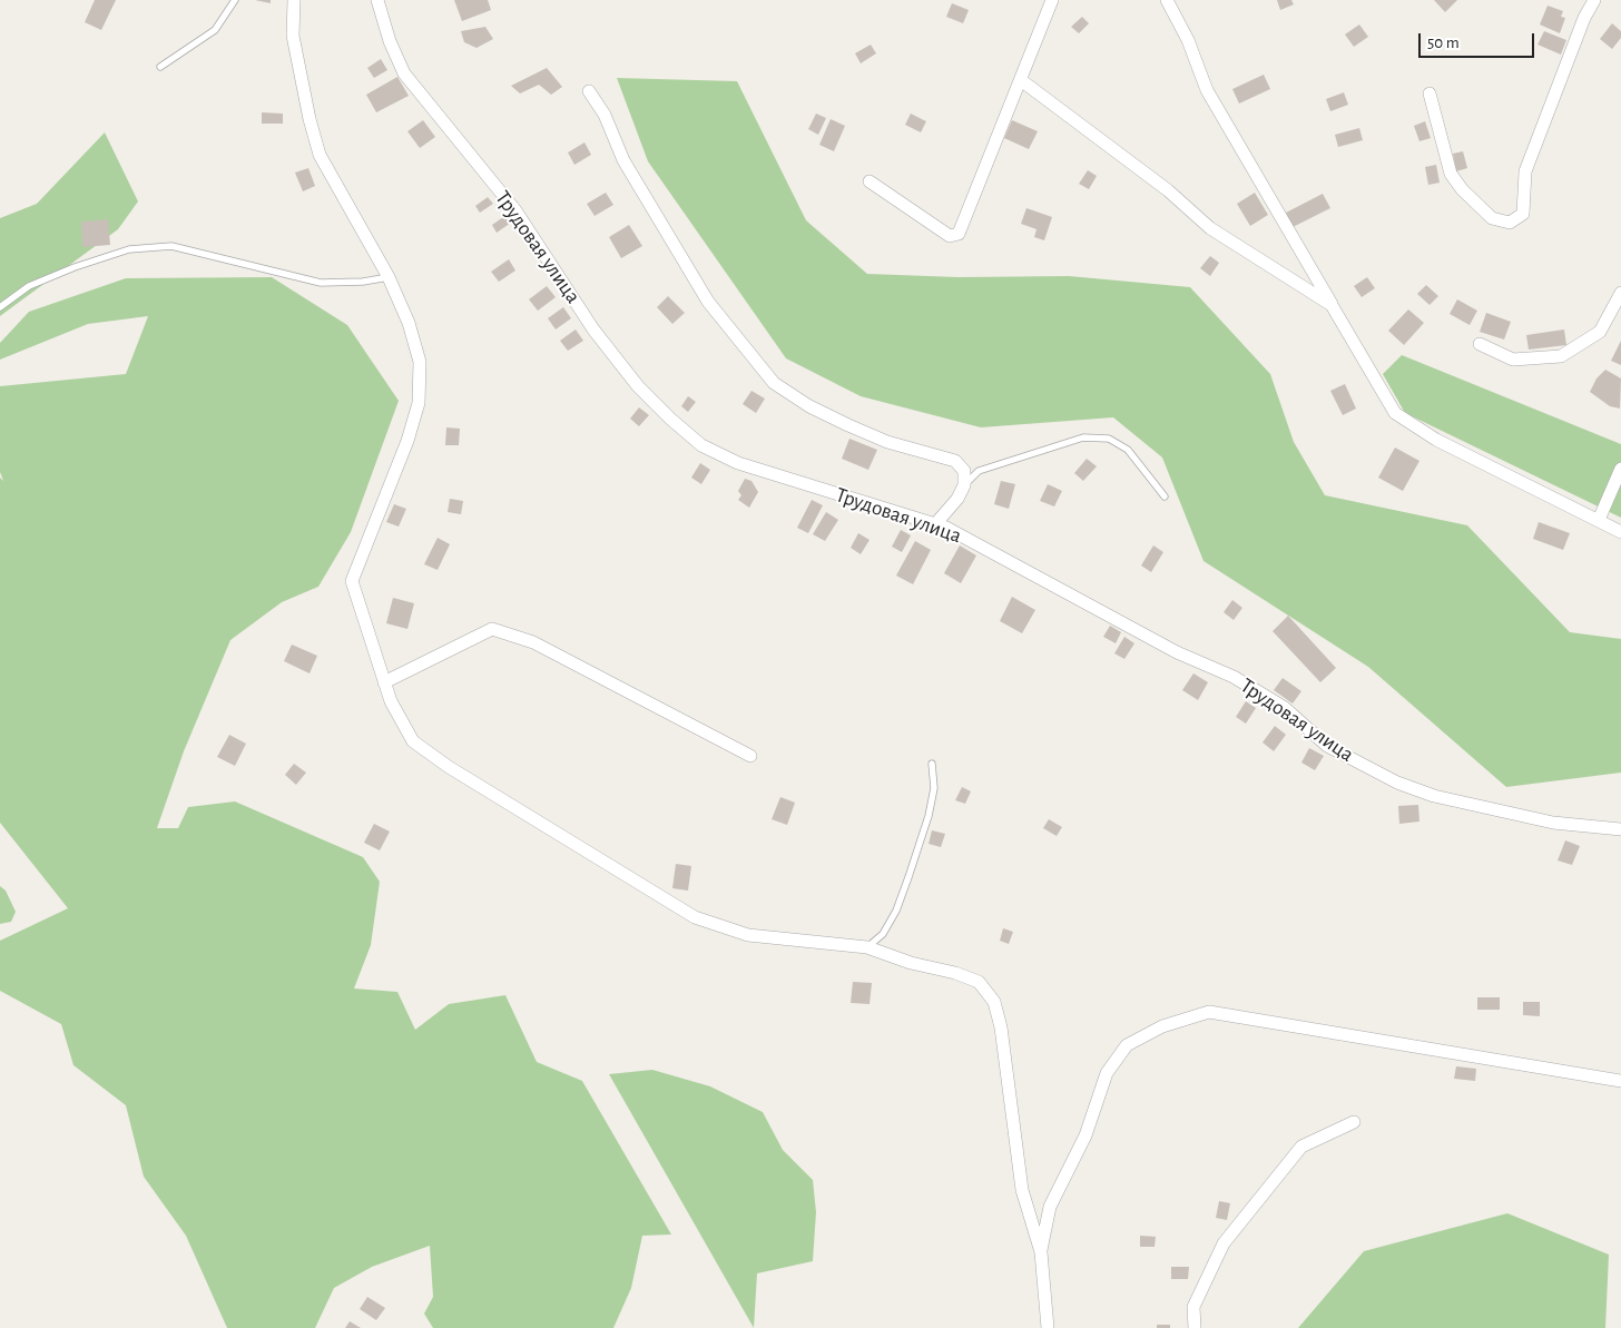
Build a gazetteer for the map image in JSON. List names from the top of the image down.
{
  "streets": {
    "street": ["Трудовая улица"]
  },
  "scale_bar": "50 m"
}
